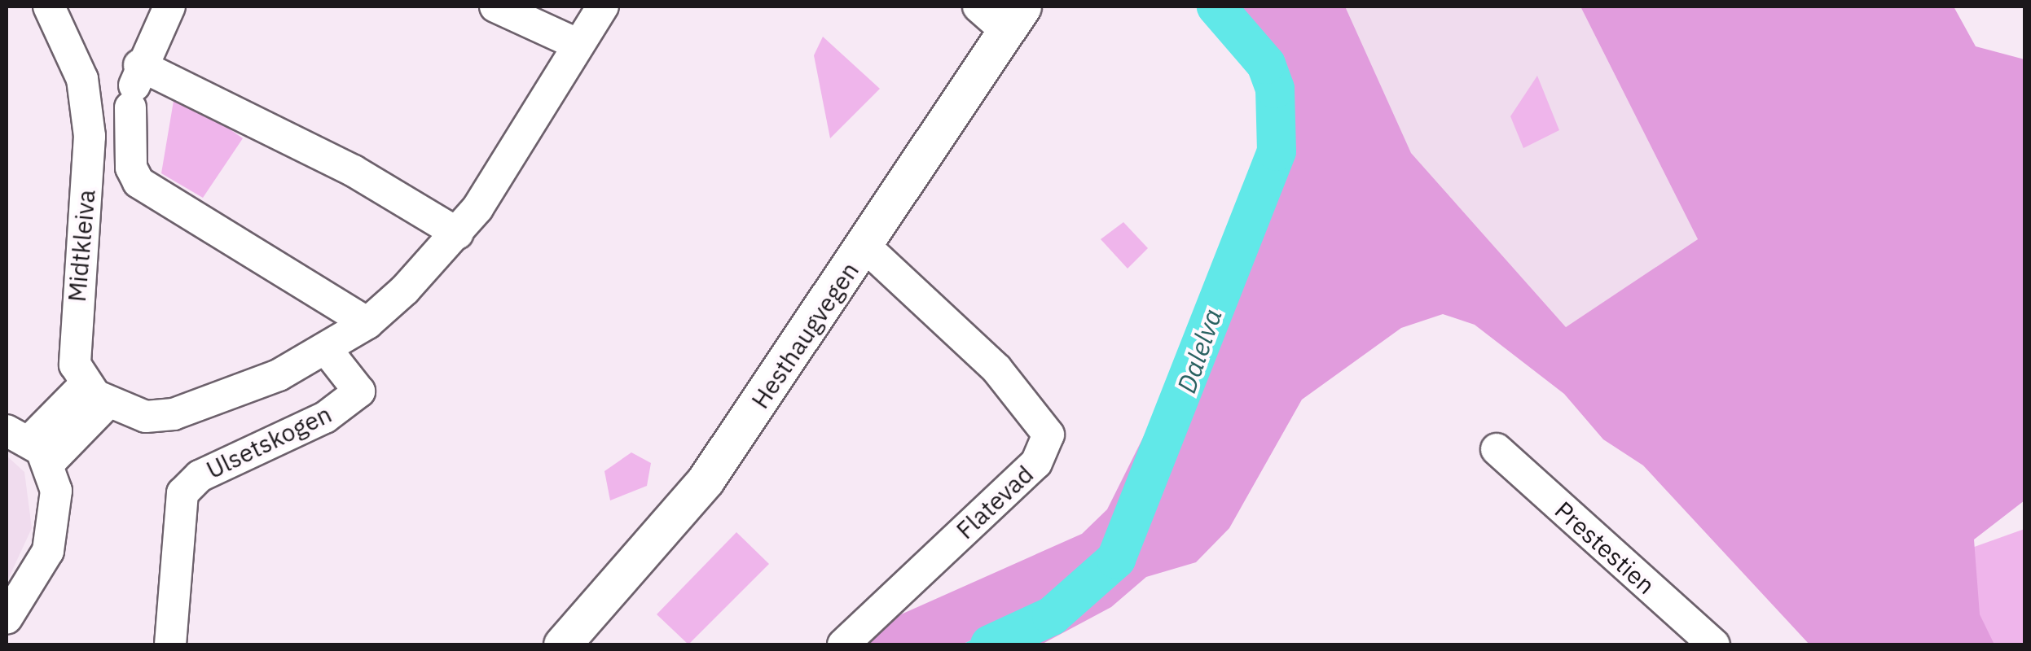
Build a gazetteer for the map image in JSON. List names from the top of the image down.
{
  "streets": {
    "main road": ["Hesthaugvegen"],
    "street": [
      "Midtkleiva",
      "Ulsetskogen",
      "Flatevad",
      "Prestestien"
    ]
  },
  "crossings": [
    ["Hesthaugvegen", "Flatevad"]
  ],
  "water": ["Dalelva"]
}
